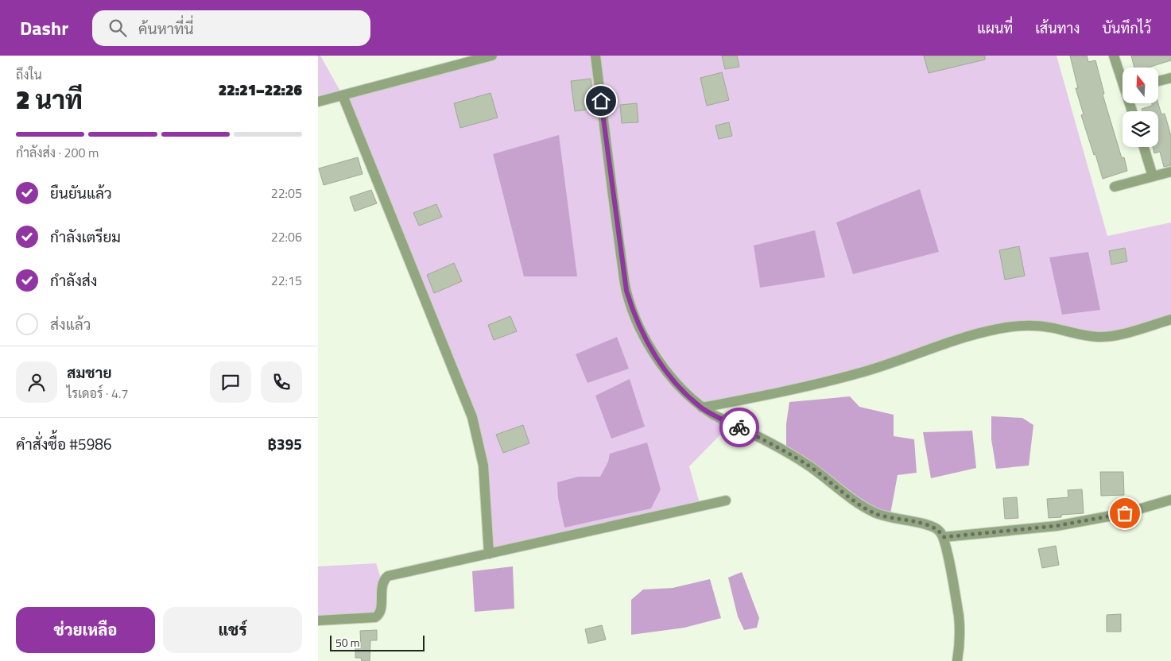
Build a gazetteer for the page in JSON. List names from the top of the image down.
{
  "scale_bar": "50 m",
  "north": "top",
  "page": {
    "header": "Dashr",
    "search": "ค้นหาที่นี่",
    "nav": ["แผนที่", "เส้นทาง", "บันทึกไว้"],
    "heading": ["2 นาที", "ถึงใน", "22:21–22:26"],
    "panel": [
      "สมชาย",
      "ไรเดอร์ · 4.7",
      "คำสั่งซื้อ #5986",
      "฿395"
    ],
    "bar": "กำลังส่ง · 200 m",
    "list": [
      ["ยืนยันแล้ว", "22:05"],
      ["กำลังเตรียม", "22:06"],
      ["กำลังส่ง", "22:15"],
      "ส่งแล้ว"
    ],
    "buttons": ["ช่วยเหลือ", "แชร์"],
    "scale": "50 m"
  }
}
